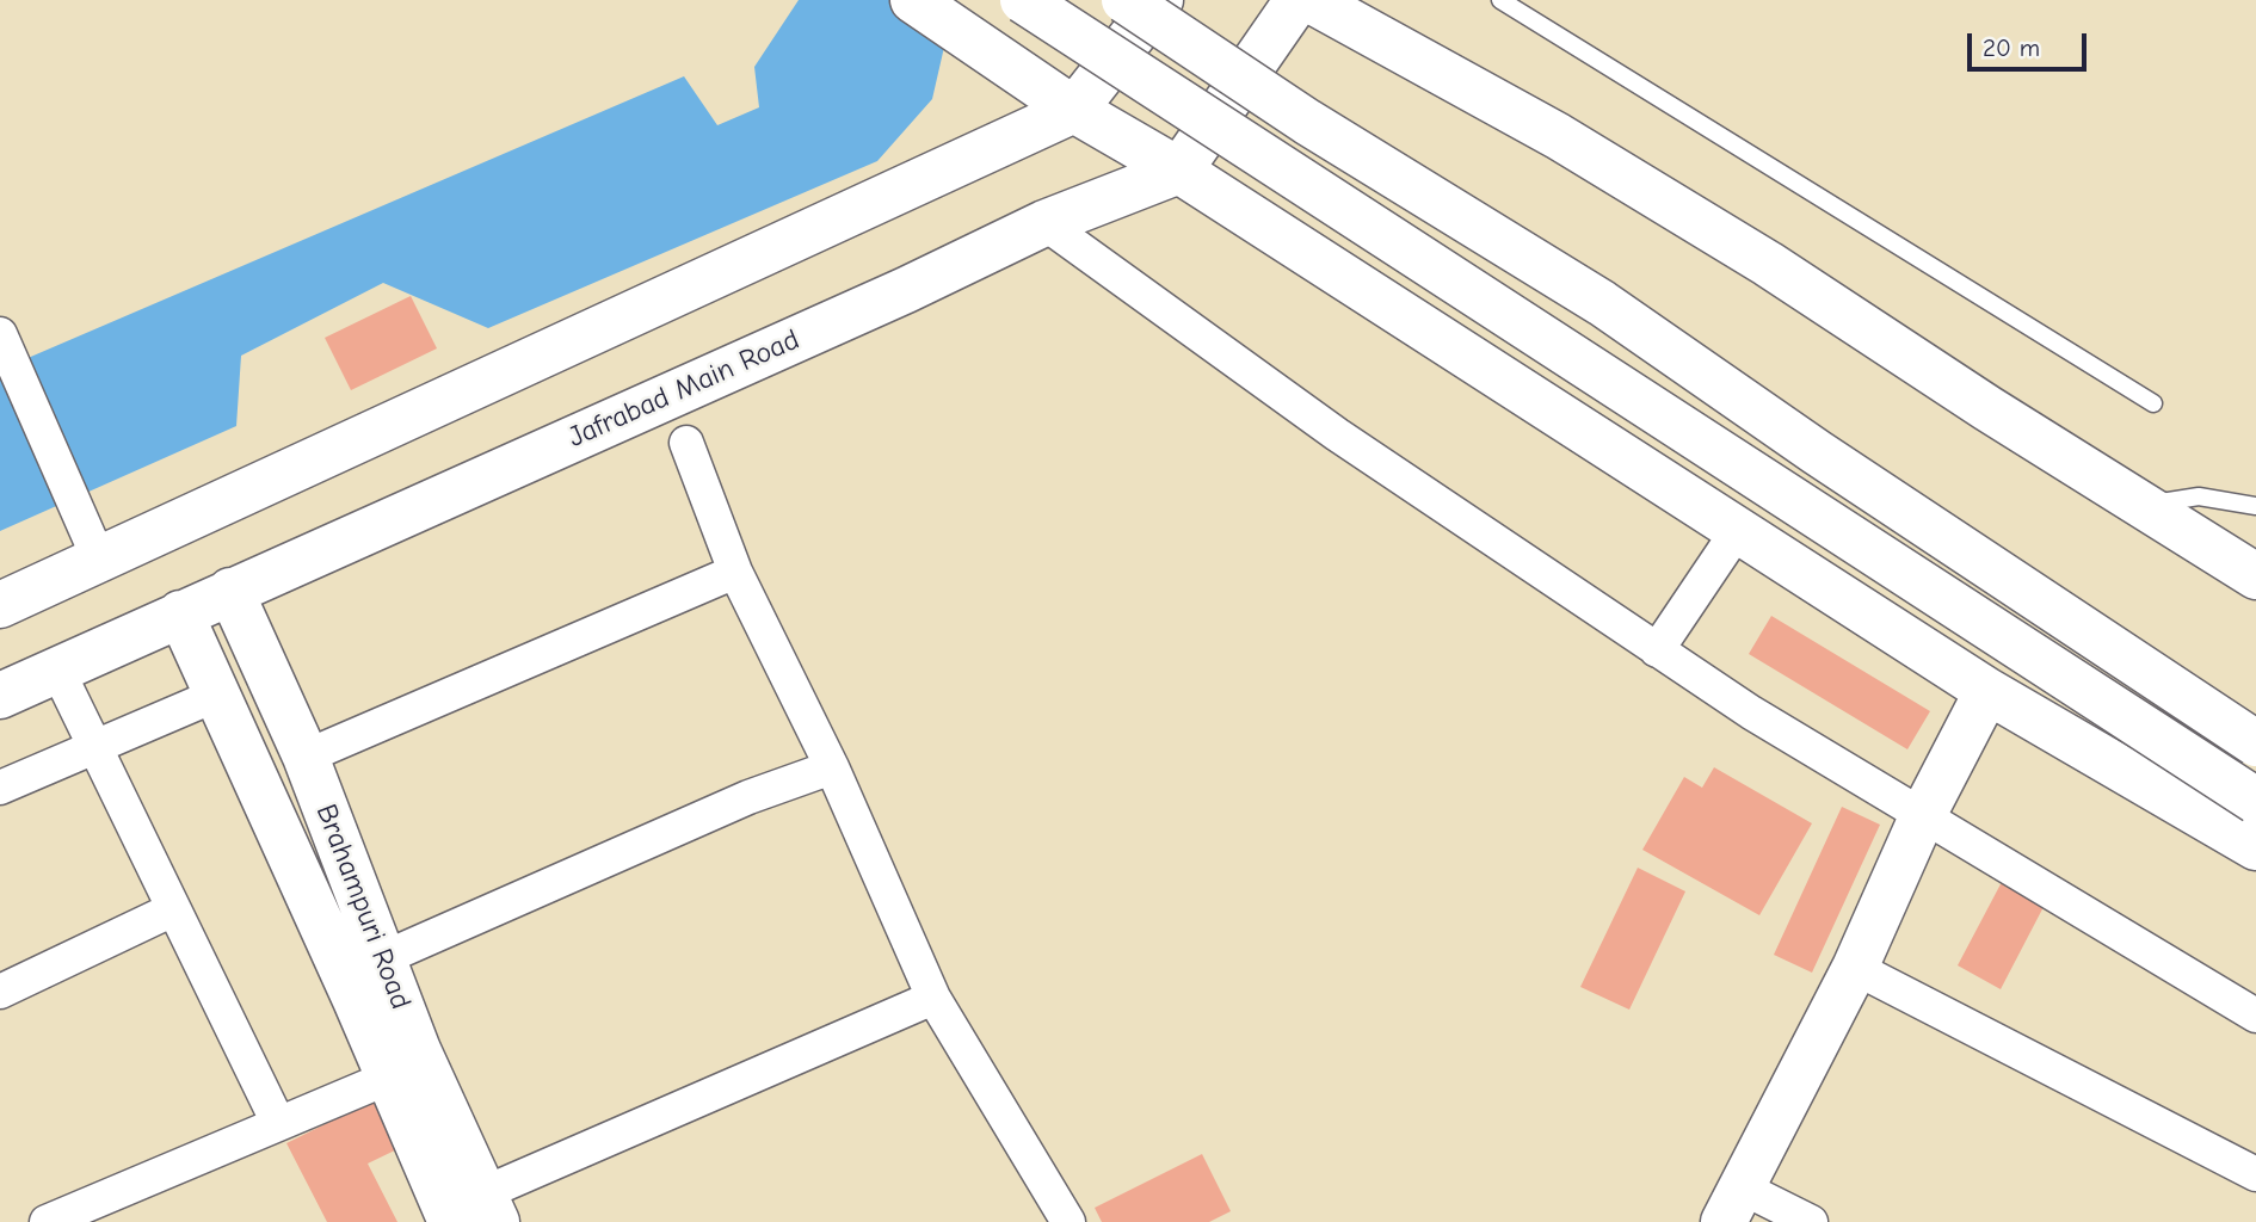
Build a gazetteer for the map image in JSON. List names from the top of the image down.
{
  "streets": {
    "main road": ["Jafrabad Main Road", "Brahampuri Road"]
  },
  "crossings": [
    ["Jafrabad Main Road", "Brahampuri Road"]
  ],
  "scale_bar": "20 m"
}
